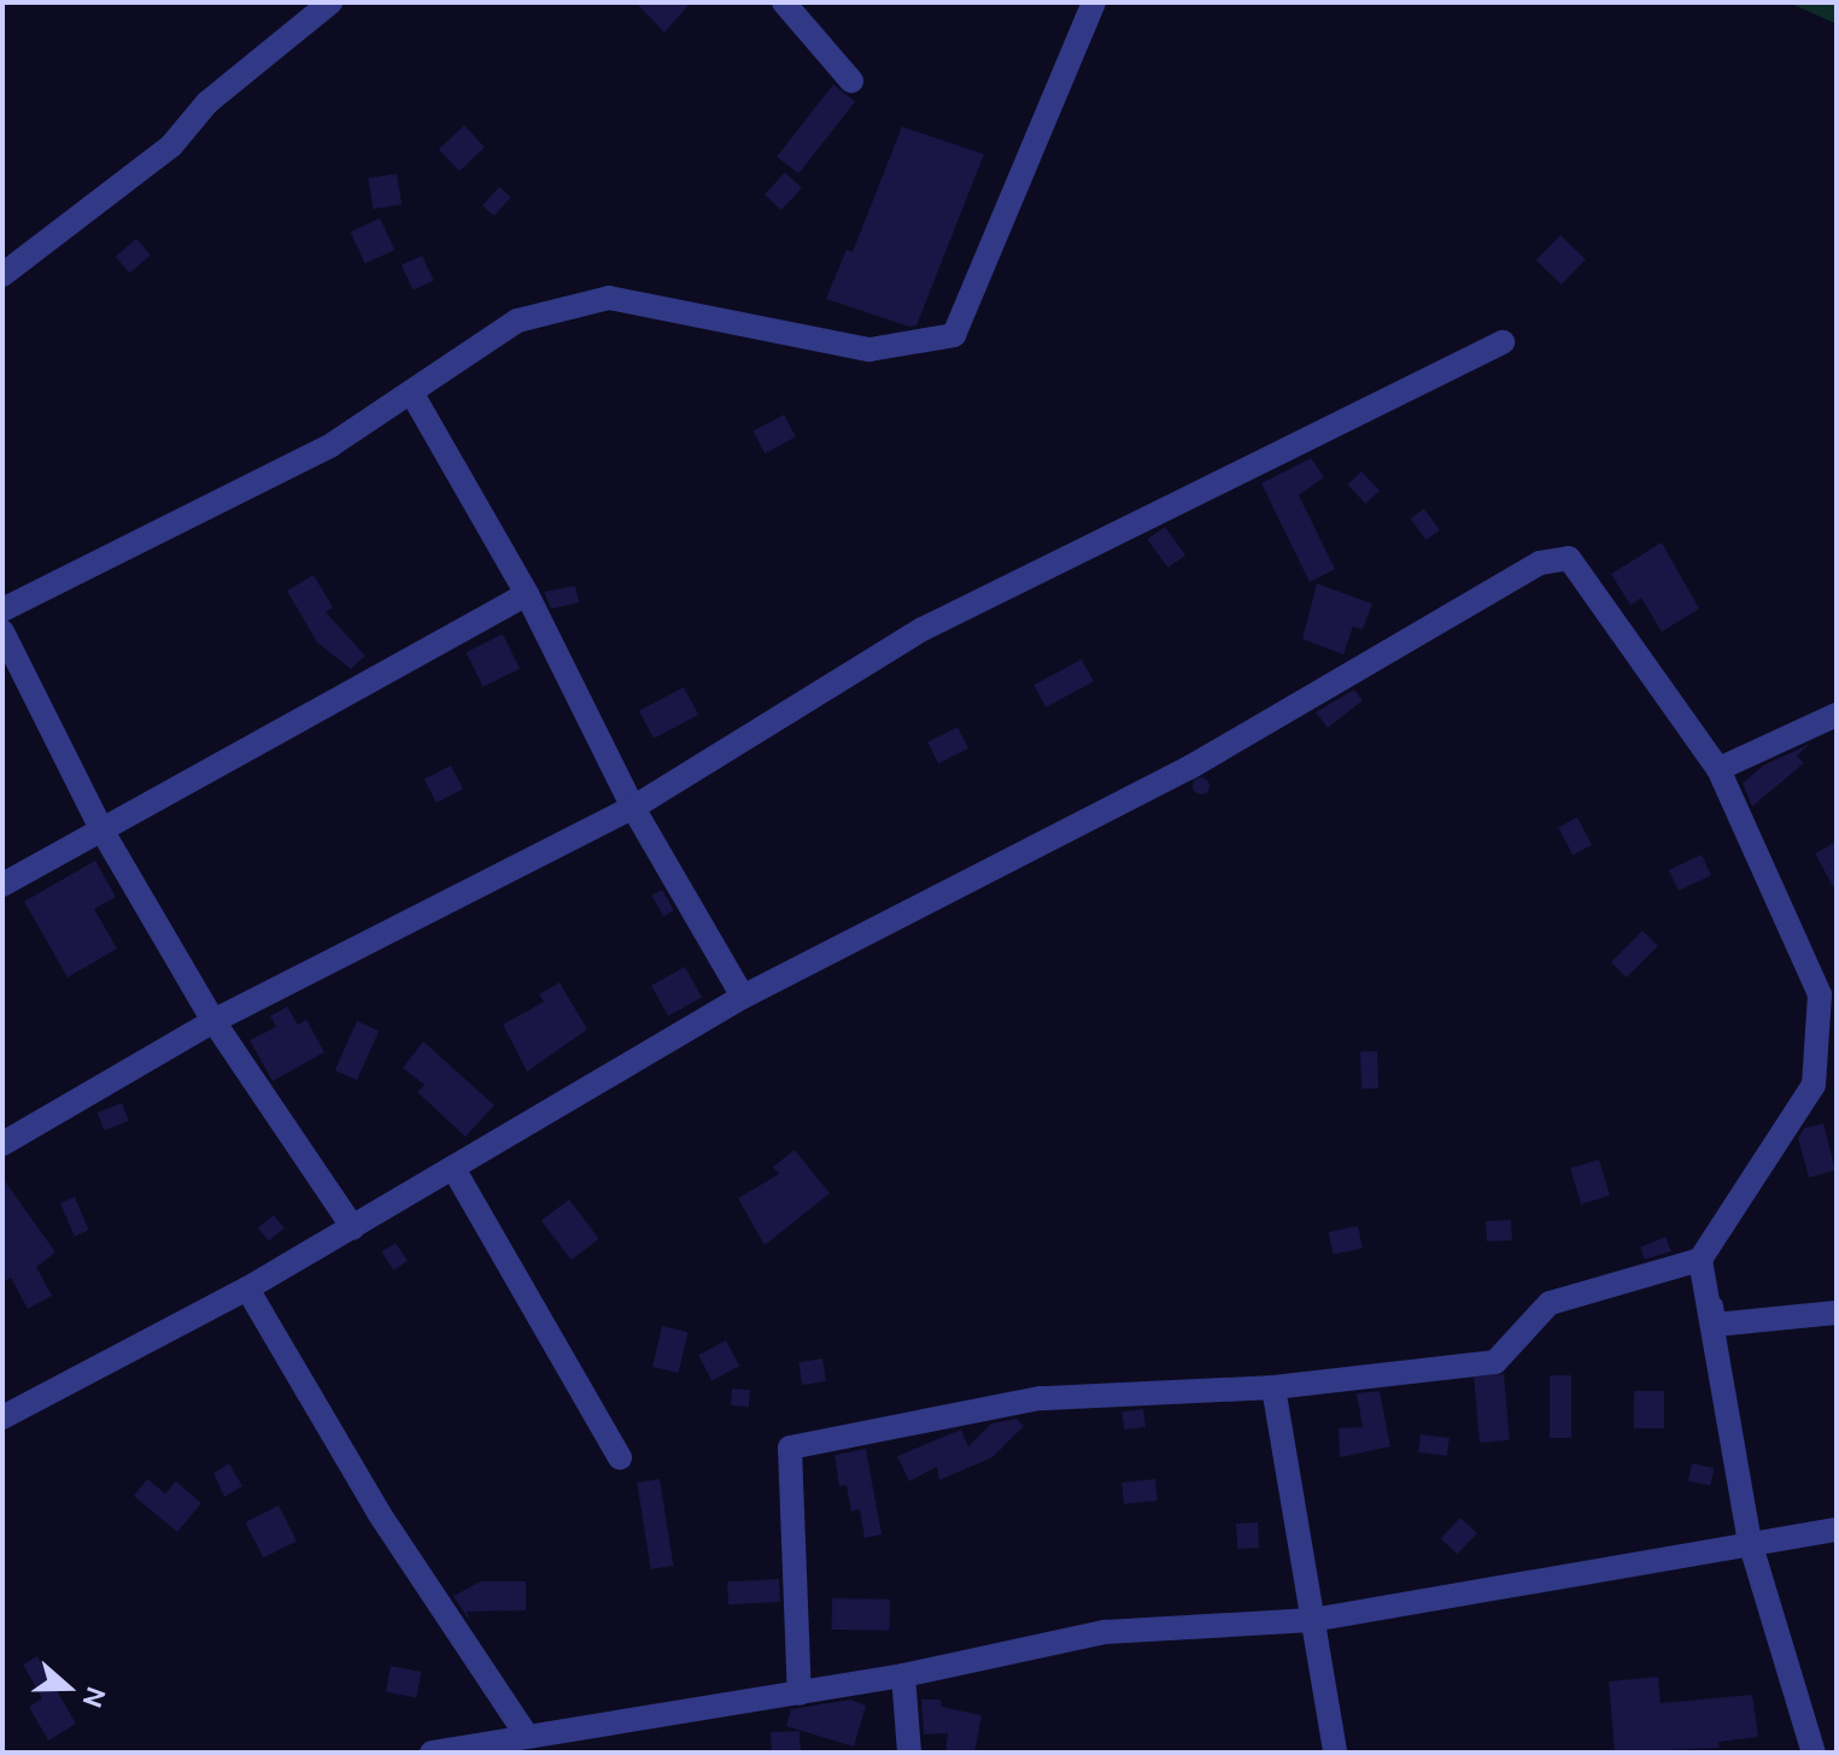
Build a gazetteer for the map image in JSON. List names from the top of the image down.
{
  "north": "right"
}
